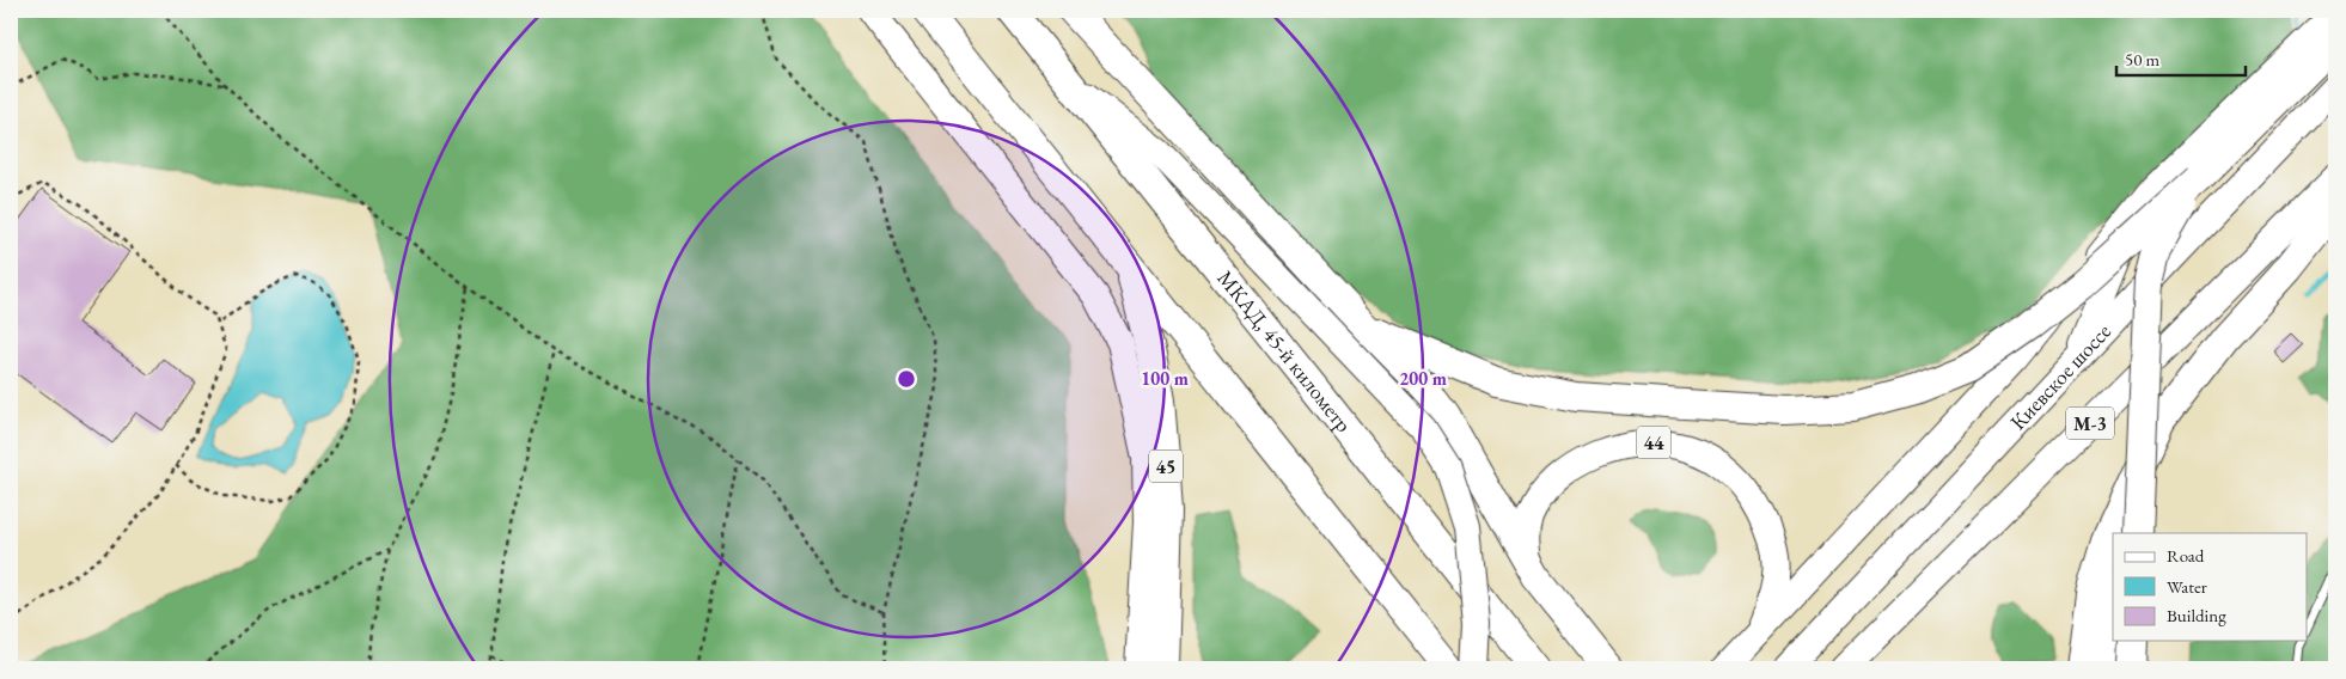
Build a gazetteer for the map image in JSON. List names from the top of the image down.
{
  "streets": {
    "highway": ["МКАД, 45-й километр", "45"],
    "main road": ["Киевское шоссе", "М-3", "44"]
  },
  "legend": ["Road", "Water", "Building"],
  "scale_bar": "50 m",
  "rings": ["100 m", "200 m"]
}
